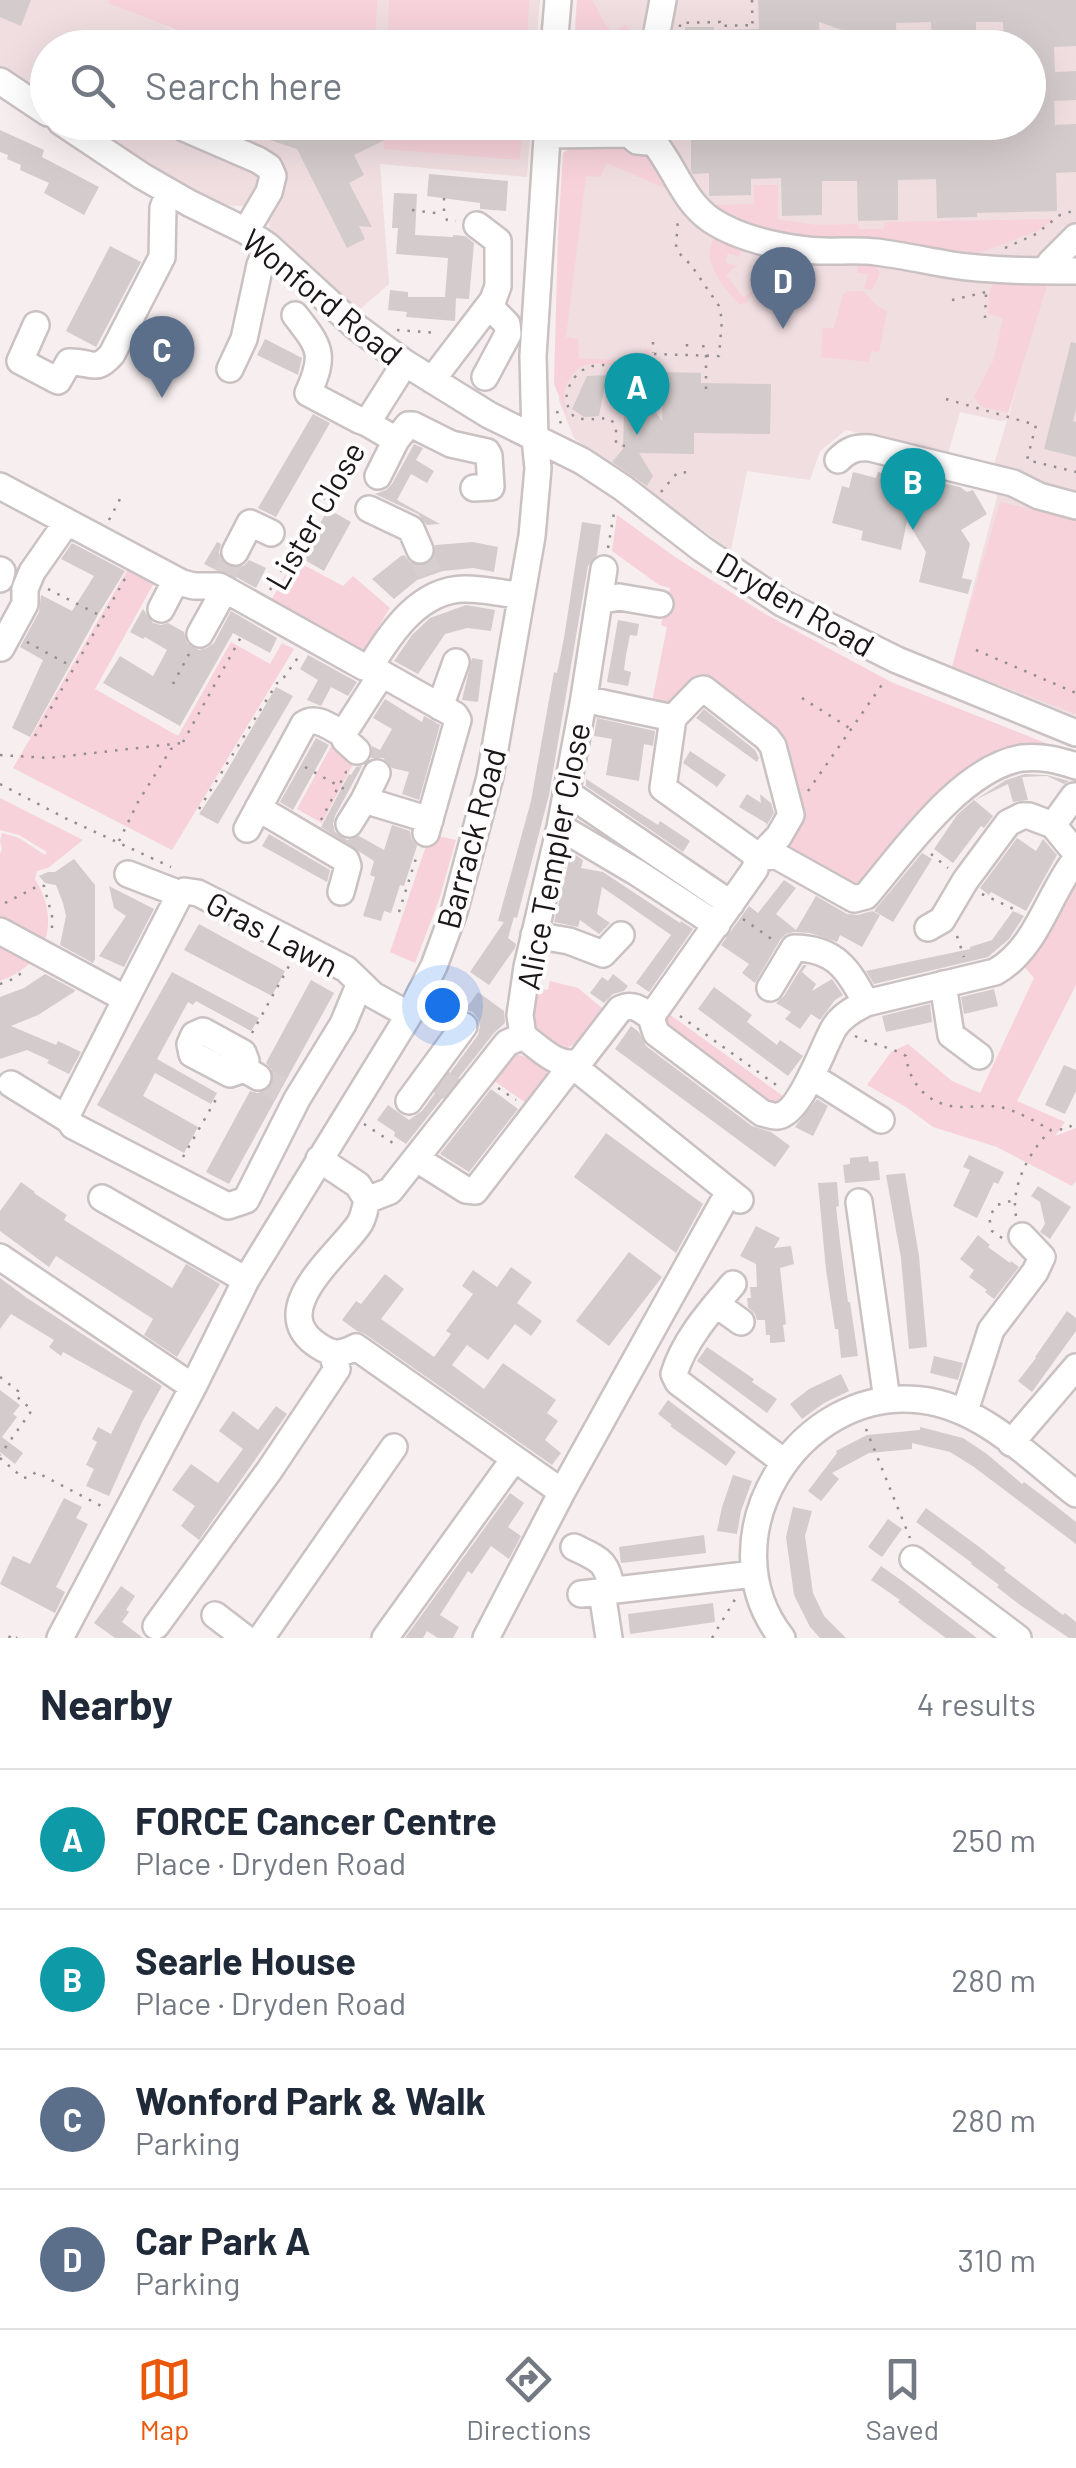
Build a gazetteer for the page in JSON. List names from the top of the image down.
{
  "streets": {
    "street": [
      "Wonford Road",
      "Lister Close",
      "Dryden Road",
      "Barrack Road",
      "Alice Templer Close",
      "Gras Lawn"
    ]
  },
  "crossings": [
    ["Wonford Road", "Lister Close"],
    ["Wonford Road", "Dryden Road"],
    ["Wonford Road", "Barrack Road"],
    ["Dryden Road", "Barrack Road"],
    ["Barrack Road", "Gras Lawn"]
  ],
  "page": {
    "search": "Search here",
    "pins": [
      "D",
      "C",
      "A",
      "B"
    ],
    "heading": ["Nearby", "4 results"],
    "list": [
      {
        "mark": "A",
        "name": "FORCE Cancer Centre",
        "note": "Place · Dryden Road",
        "value": "250 m"
      },
      {
        "mark": "B",
        "name": "Searle House",
        "note": "Place · Dryden Road",
        "value": "280 m"
      },
      {
        "mark": "C",
        "name": "Wonford Park & Walk",
        "note": "Parking",
        "value": "280 m"
      },
      {
        "mark": "D",
        "name": "Car Park A",
        "note": "Parking",
        "value": "310 m"
      }
    ],
    "nav": ["Map", "Directions", "Saved"]
  }
}
